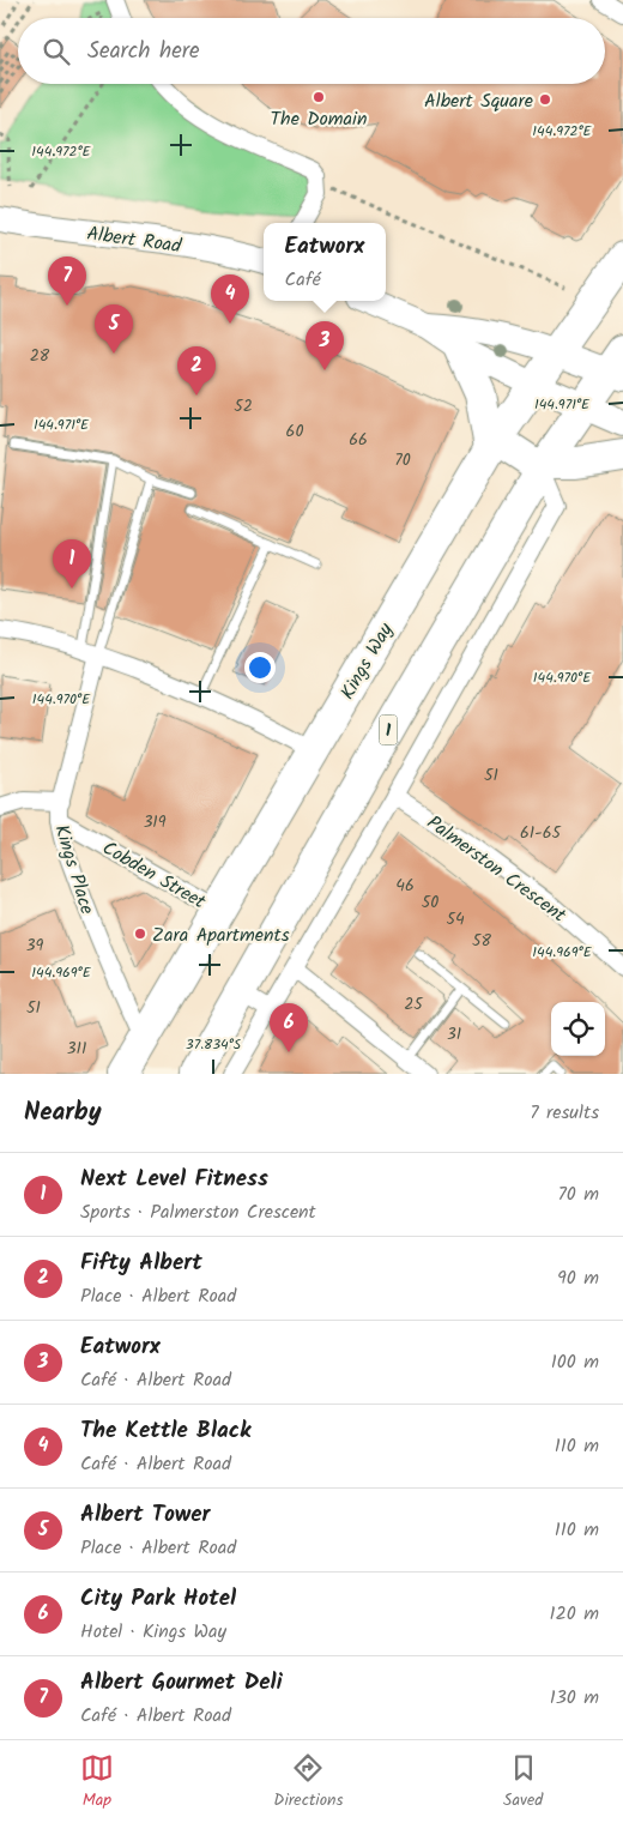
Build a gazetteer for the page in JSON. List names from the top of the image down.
{
  "streets": {
    "highway": ["Kings Way", "1"],
    "street": [
      "Albert Road",
      "Palmerston Crescent",
      "Kings Place",
      "Cobden Street"
    ]
  },
  "crossings": [
    ["Kings Way", "Kings Place"],
    ["Kings Way", "Cobden Street"],
    ["Kings Place", "Cobden Street"]
  ],
  "places": ["The Domain", "Albert Square", "Zara Apartments"],
  "house_numbers": [
    "28",
    "52",
    "60",
    "66",
    "70",
    "51",
    "319",
    "61-65",
    "46",
    "50",
    "54",
    "58",
    "39",
    "25",
    "51",
    "31",
    "311"
  ],
  "page": {
    "search": "Search here",
    "popup": ["Eatworx", "Café"],
    "pins": [
      "7",
      "4",
      "5",
      "3",
      "2",
      "1",
      "6"
    ],
    "heading": ["Nearby", "7 results"],
    "list": [
      {
        "mark": "1",
        "name": "Next Level Fitness",
        "note": "Sports · Palmerston Crescent",
        "value": "70 m"
      },
      {
        "mark": "2",
        "name": "Fifty Albert",
        "note": "Place · Albert Road",
        "value": "90 m"
      },
      {
        "mark": "3",
        "name": "Eatworx",
        "note": "Café · Albert Road",
        "value": "100 m"
      },
      {
        "mark": "4",
        "name": "The Kettle Black",
        "note": "Café · Albert Road",
        "value": "110 m"
      },
      {
        "mark": "5",
        "name": "Albert Tower",
        "note": "Place · Albert Road",
        "value": "110 m"
      },
      {
        "mark": "6",
        "name": "City Park Hotel",
        "note": "Hotel · Kings Way",
        "value": "120 m"
      },
      {
        "mark": "7",
        "name": "Albert Gourmet Deli",
        "note": "Café · Albert Road",
        "value": "130 m"
      }
    ],
    "nav": ["Map", "Directions", "Saved"]
  },
  "coordinates": [
    "144.972°E",
    "144.971°E",
    "144.970°E",
    "144.969°E",
    "37.834°S"
  ]
}
